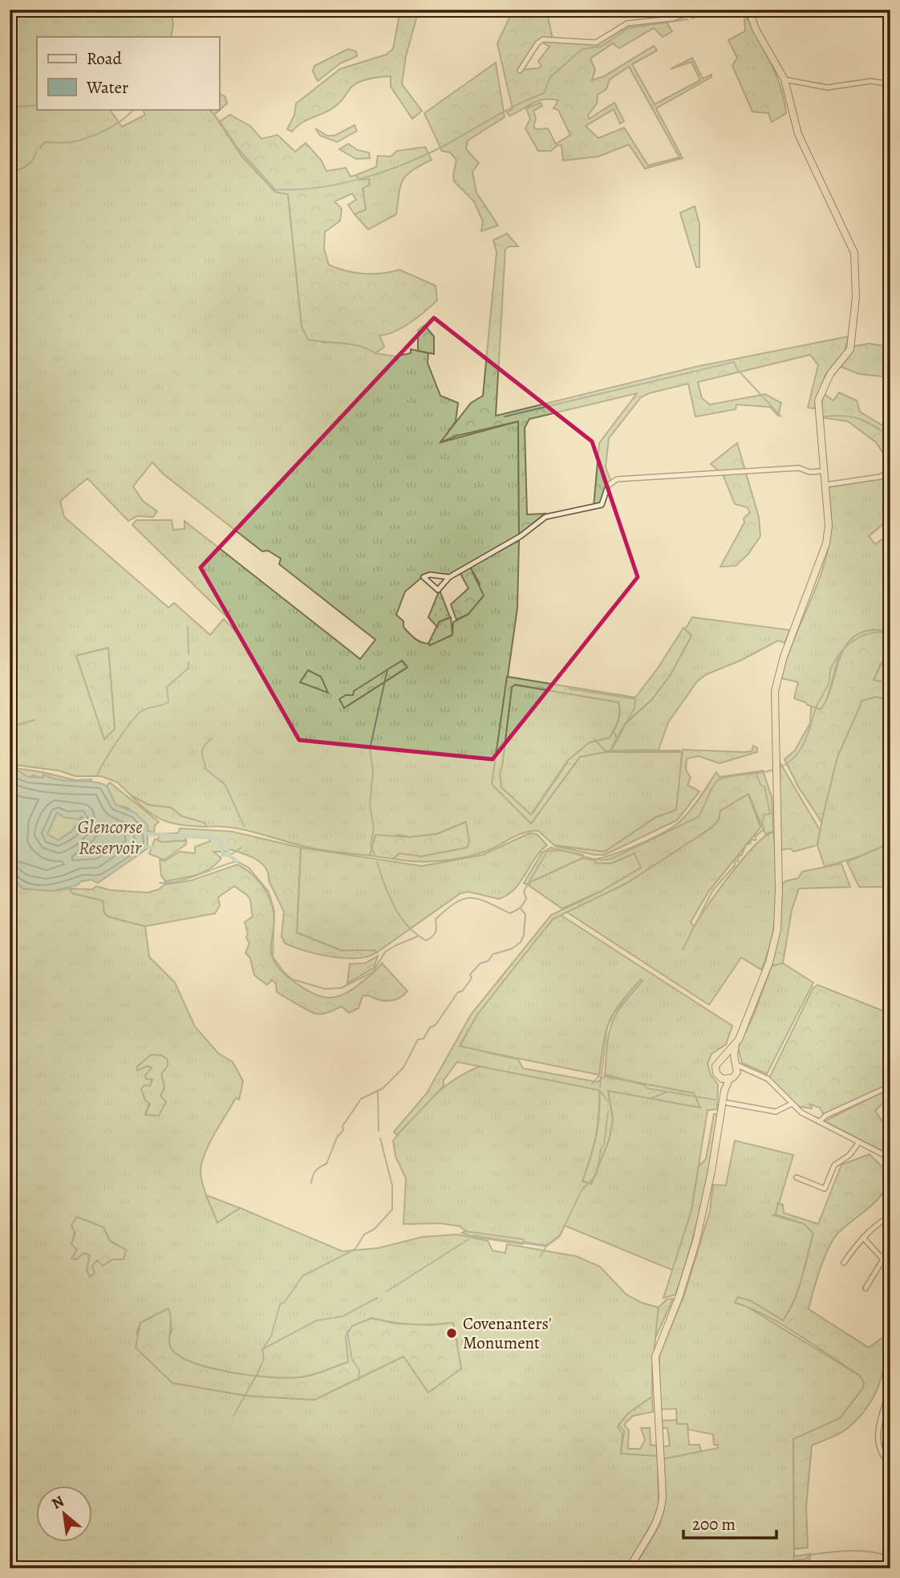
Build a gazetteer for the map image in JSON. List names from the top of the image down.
{
  "water": ["Glencorse Reservoir"],
  "places": ["Covenanters' Monument"],
  "legend": ["Road", "Water"],
  "scale_bar": "200 m",
  "north": "top left"
}
